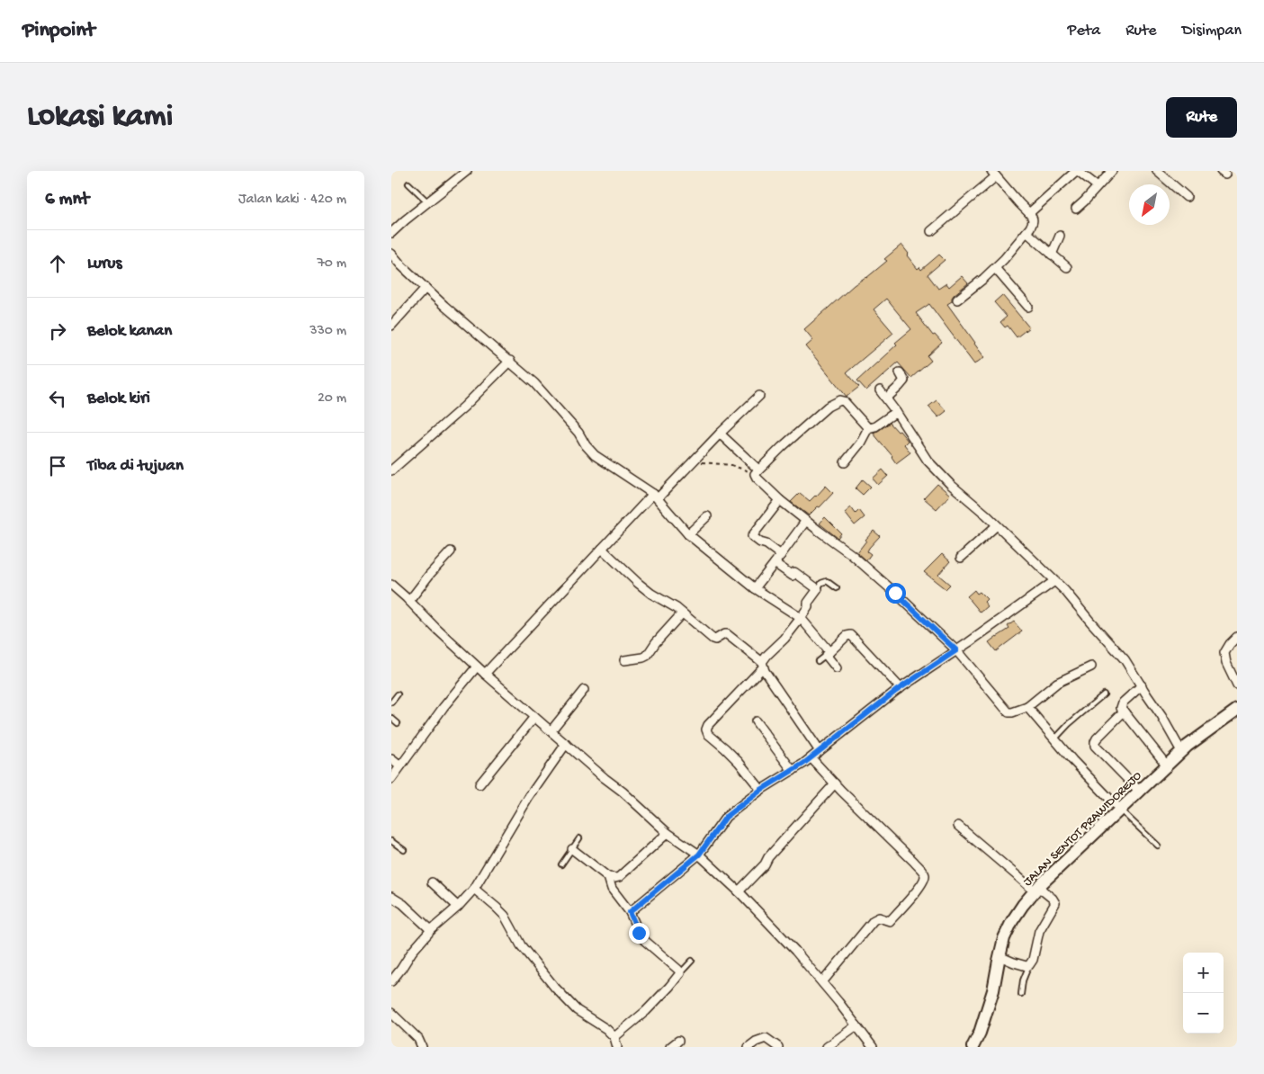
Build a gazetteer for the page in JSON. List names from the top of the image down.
{
  "streets": {
    "main road": ["JALAN SENTOT PRAWIDOREJO"]
  },
  "north": "bottom left",
  "page": {
    "header": "Pinpoint",
    "nav": ["Peta", "Rute", "Disimpan"],
    "buttons": "Rute",
    "title": "Lokasi kami",
    "heading": ["6 mnt", "Jalan kaki · 420 m"],
    "list": [
      ["Lurus", "70 m"],
      ["Belok kanan", "330 m"],
      ["Belok kiri", "20 m"],
      "Tiba di tujuan"
    ],
    "map_buttons": ["+", "−"]
  }
}
